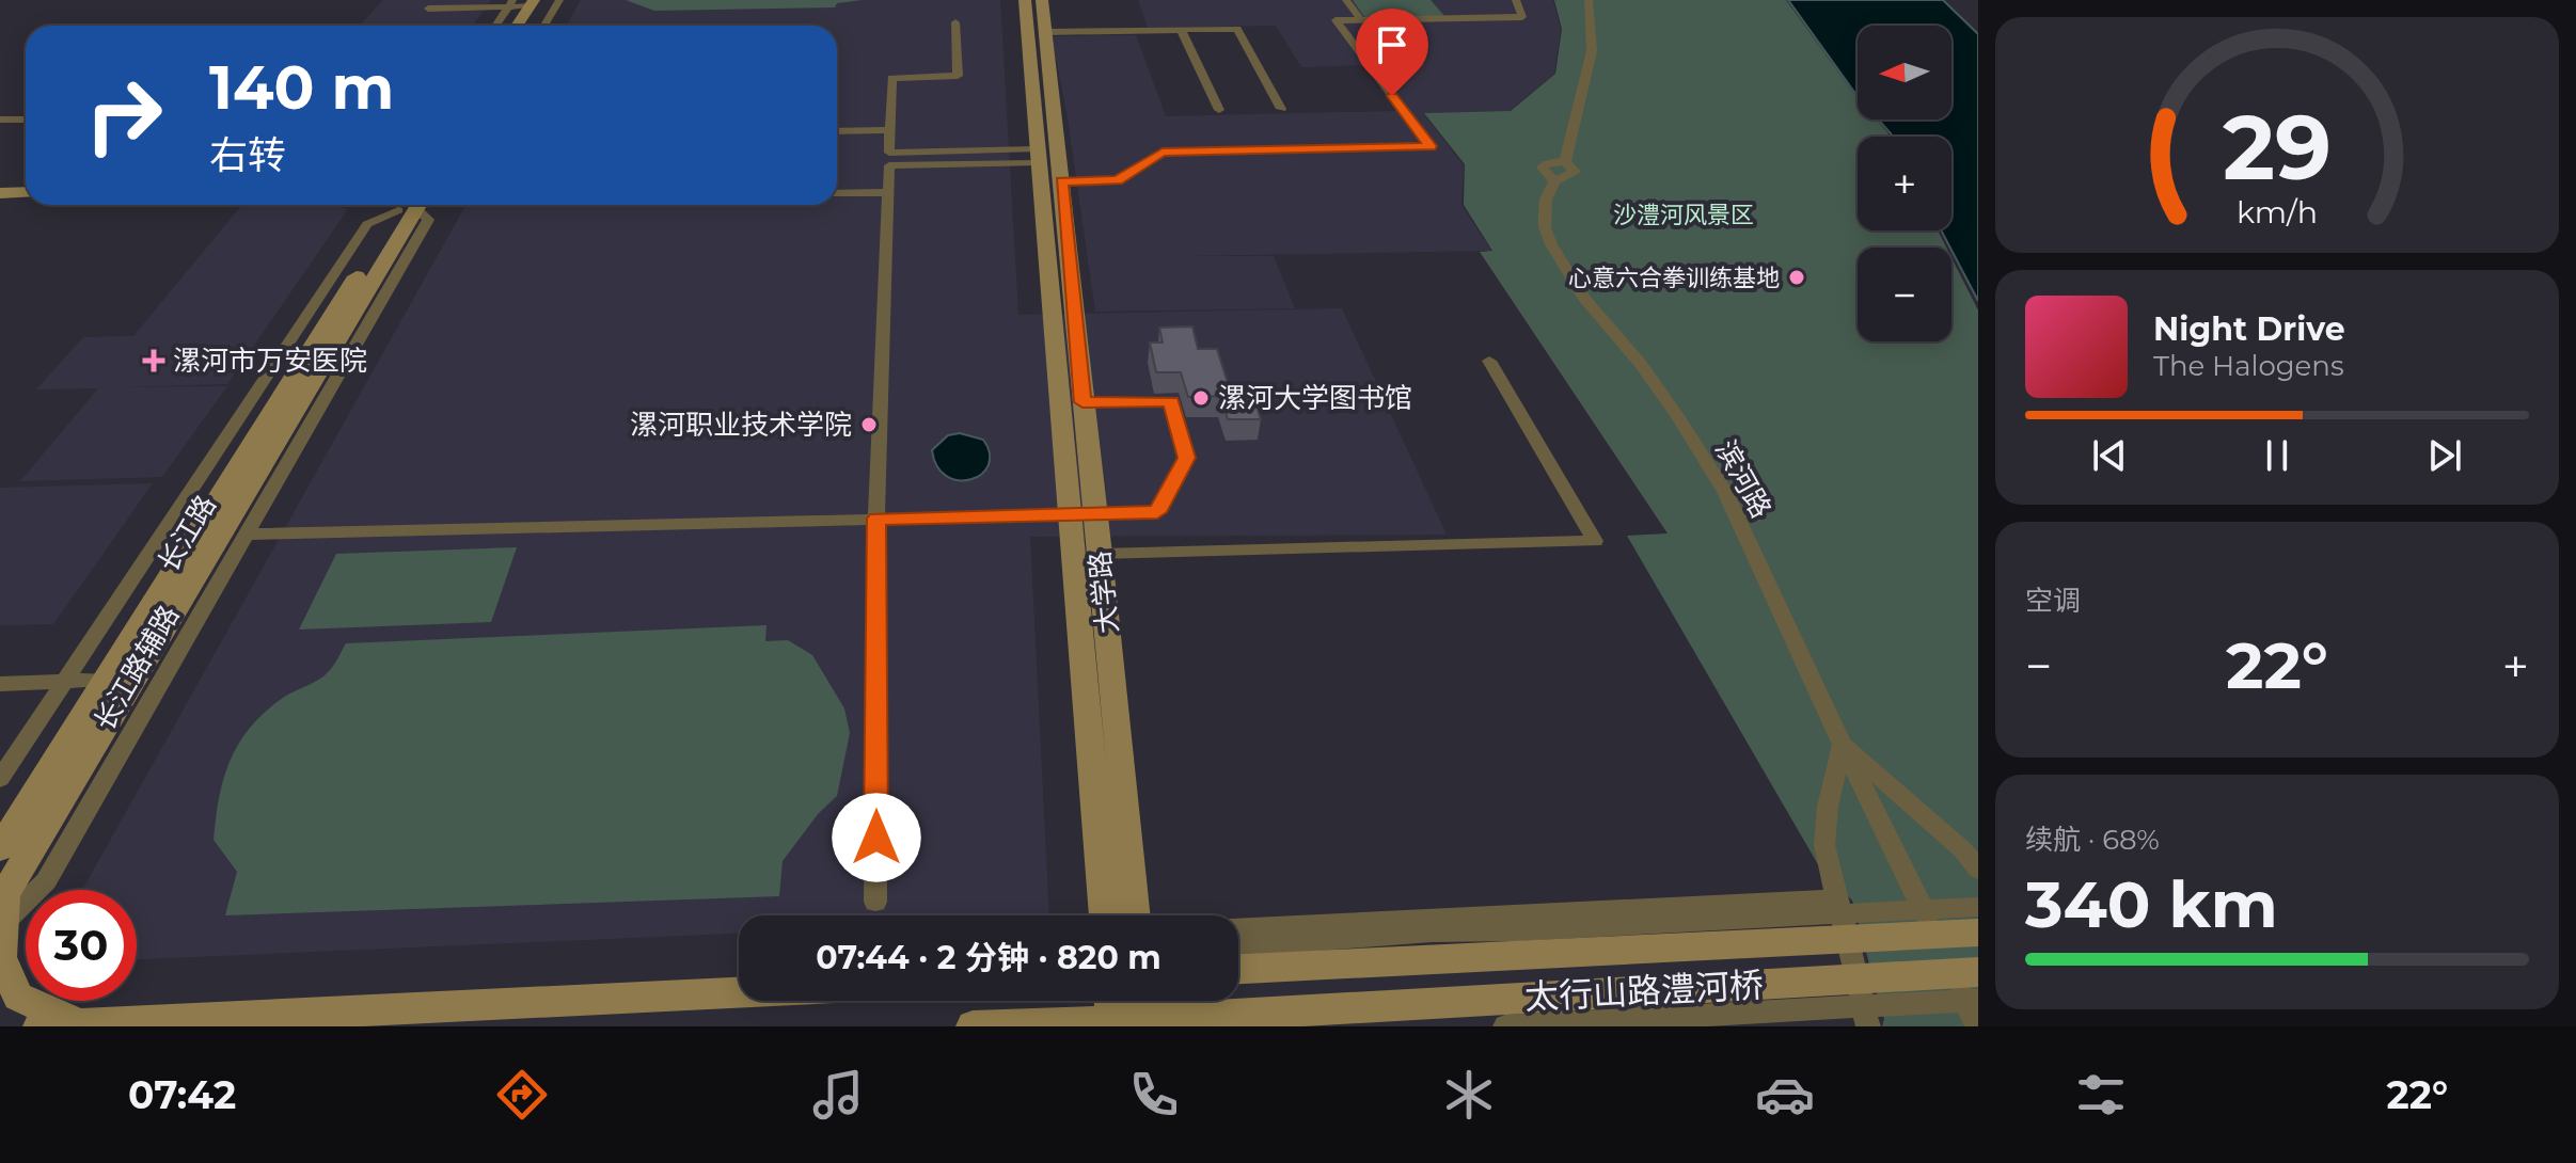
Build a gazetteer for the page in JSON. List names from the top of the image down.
{
  "streets": {
    "main road": ["长江路", "大学路", "太行山路澧河桥"],
    "street": ["滨河路", "长江路辅路"]
  },
  "crossings": [
    ["滨河路", "太行山路澧河桥"],
    ["长江路", "长江路辅路"]
  ],
  "parks": ["沙澧河风景区"],
  "places": {
    "other": ["心意六合拳训练基地", "漯河大学图书馆", "漯河职业技术学院"],
    "health": ["漯河市万安医院"]
  },
  "north": "left",
  "page": {
    "map_buttons": ["+", "−"],
    "turn": ["140 m", "右转"],
    "song": ["Night Drive", "The Halogens"],
    "tile": [
      "空调",
      ["续航 · 68%", "340 km"]
    ],
    "heat": ["−", "22°", "+"],
    "limit": "30",
    "trip": "07:44 · 2 分钟 · 820 m",
    "tabs": ["07:42", "22°"],
    "gauge": ["29", "km/h"]
  }
}
